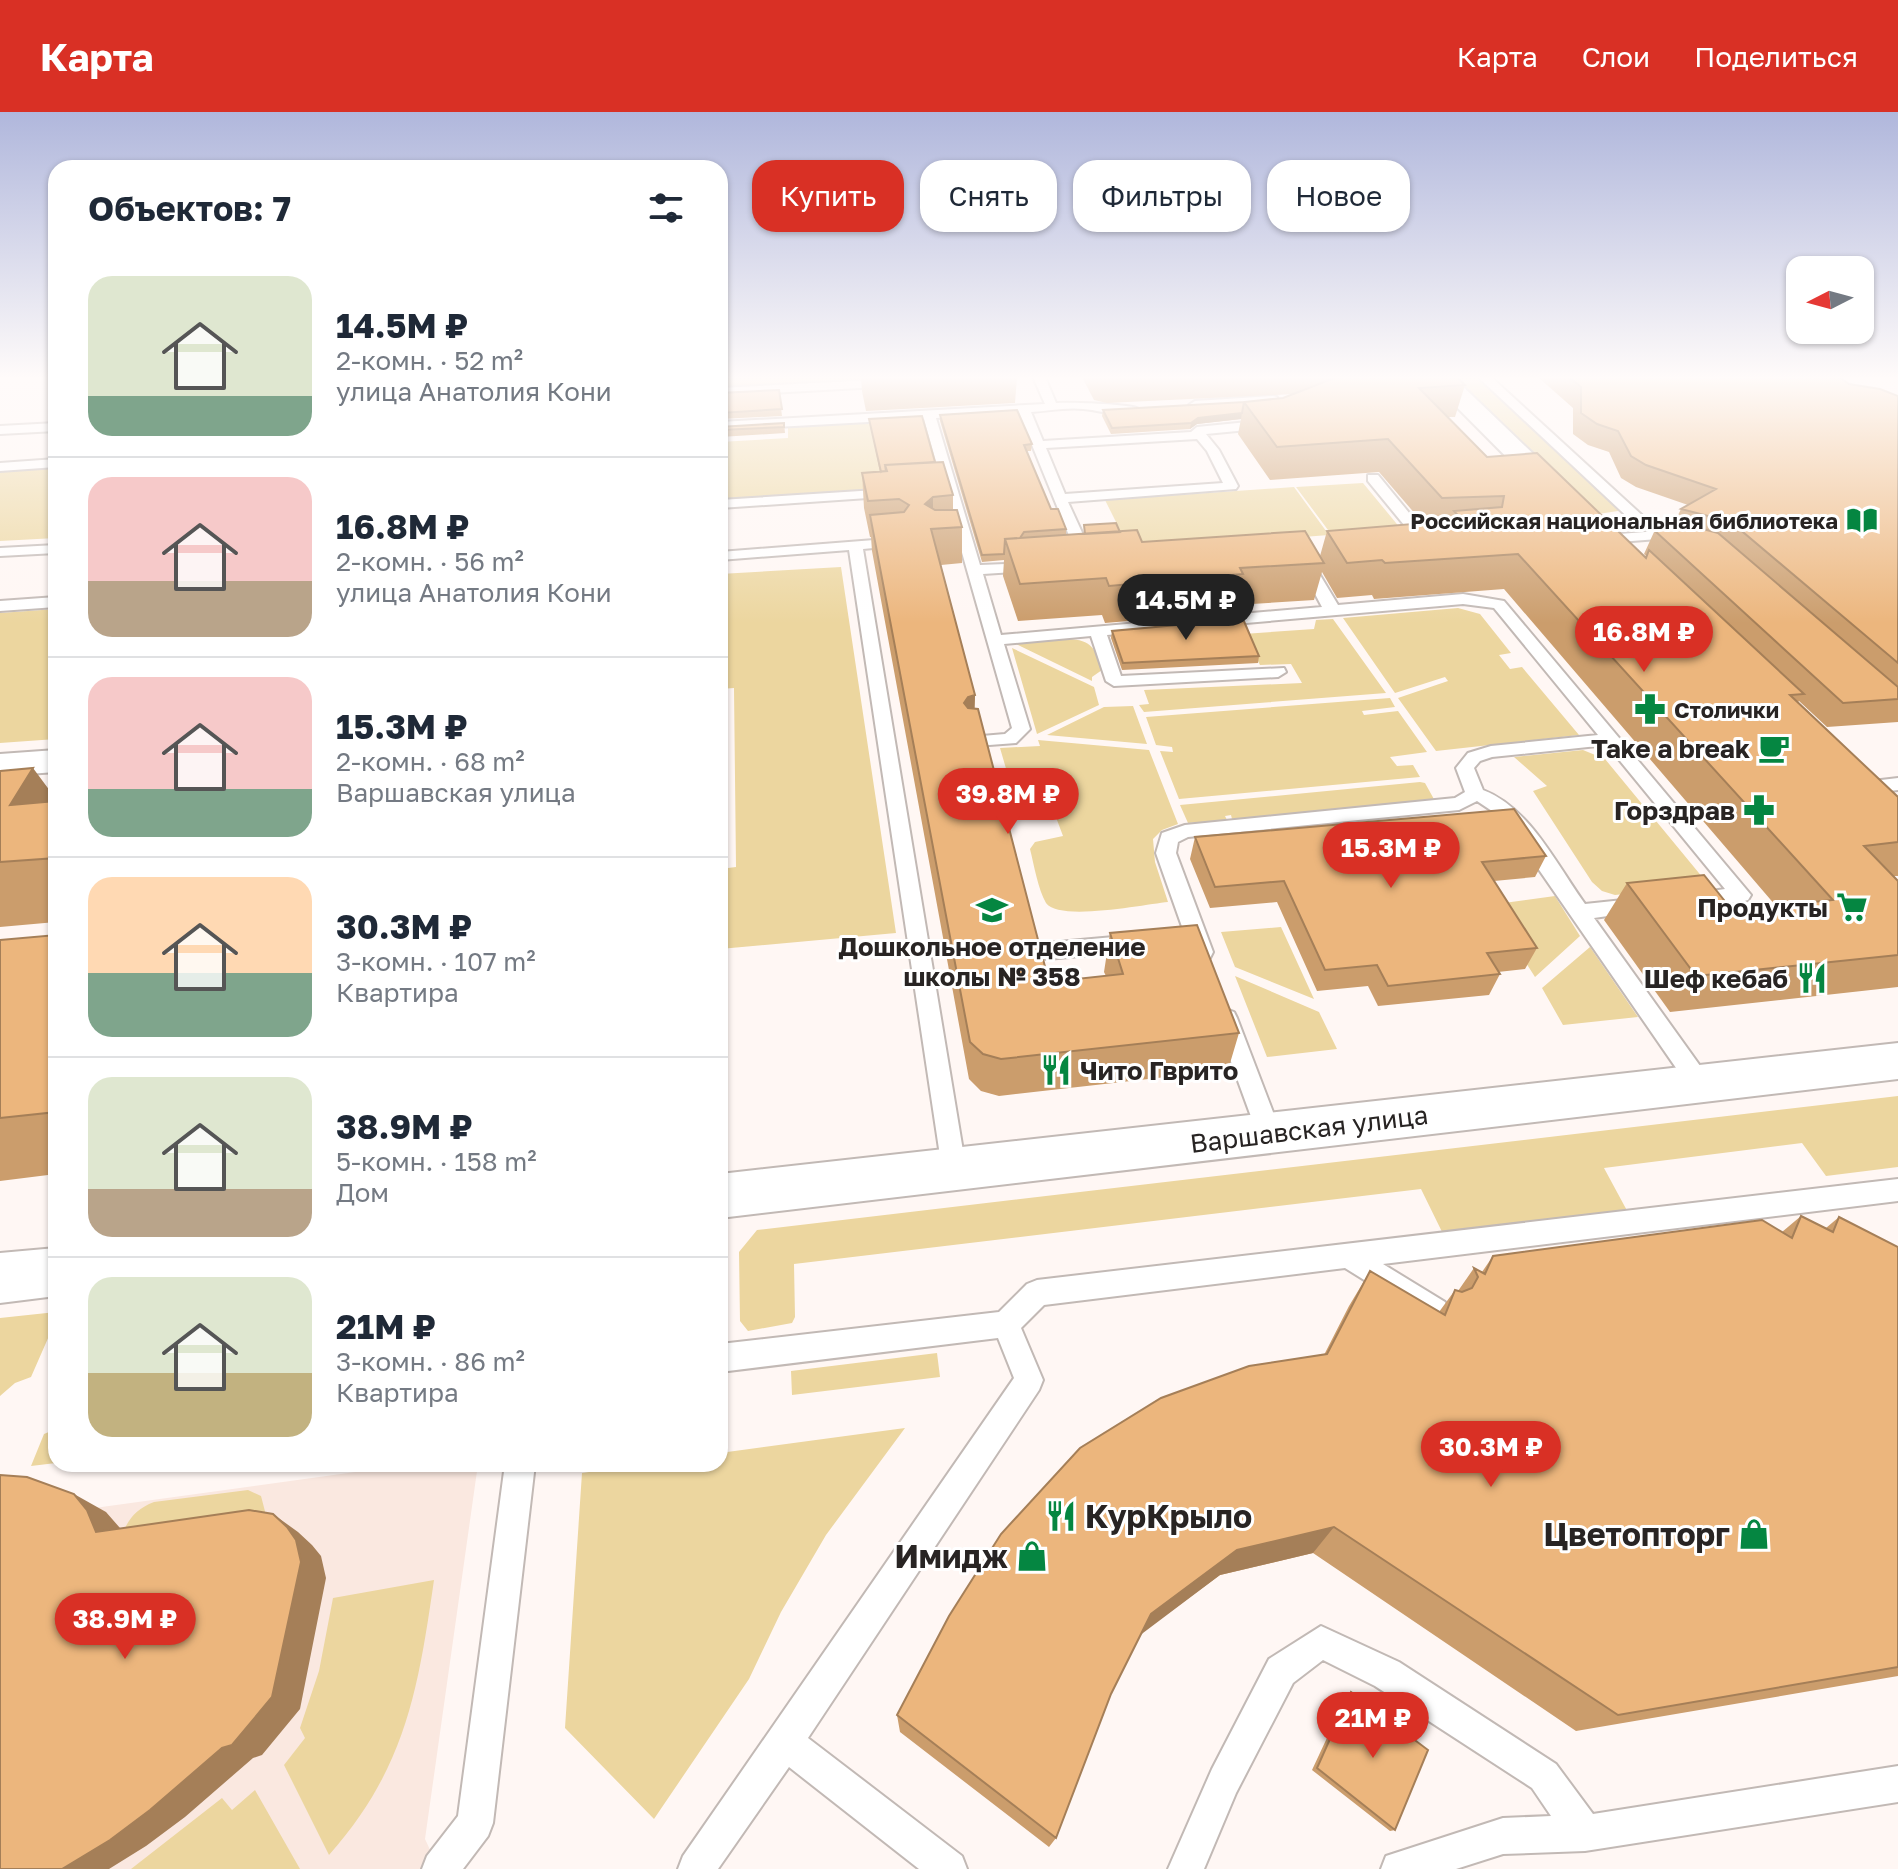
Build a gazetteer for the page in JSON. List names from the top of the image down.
{
  "streets": {
    "street": ["Варшавская улица"]
  },
  "places": {
    "library": ["Российская национальная библиотека"],
    "pharmacy": ["Столички", "Горздрав"],
    "cafe": ["Take a break"],
    "supermarket": ["Продукты"],
    "school or university": ["Дошкольное отделение школы № 358"],
    "restaurant": ["Шеф кебаб", "Чито Гврито", "КурКрыло"],
    "shop": ["Цветопторг", "Имидж"]
  },
  "north": "left",
  "page": {
    "header": "Карта",
    "nav": ["Карта", "Слои", "Поделиться"],
    "chip": [
      "Купить",
      "Снять",
      "Фильтры",
      "Новое"
    ],
    "heading": "Объектов: 7",
    "list": [
      {
        "name": "14.5M ₽",
        "note": "2-комн. · 52 m² · улица Анатолия Кони"
      },
      {
        "name": "16.8M ₽",
        "note": "2-комн. · 56 m² · улица Анатолия Кони"
      },
      {
        "name": "15.3M ₽",
        "note": "2-комн. · 68 m² · Варшавская улица"
      },
      {
        "name": "30.3M ₽",
        "note": "3-комн. · 107 m² · Квартира"
      },
      {
        "name": "38.9M ₽",
        "note": "5-комн. · 158 m² · Дом"
      },
      {
        "name": "21M ₽",
        "note": "3-комн. · 86 m² · Квартира"
      }
    ],
    "price": [
      "14.5M ₽",
      "16.8M ₽",
      "39.8M ₽",
      "15.3M ₽",
      "30.3M ₽",
      "38.9M ₽",
      "21M ₽"
    ]
  }
}
